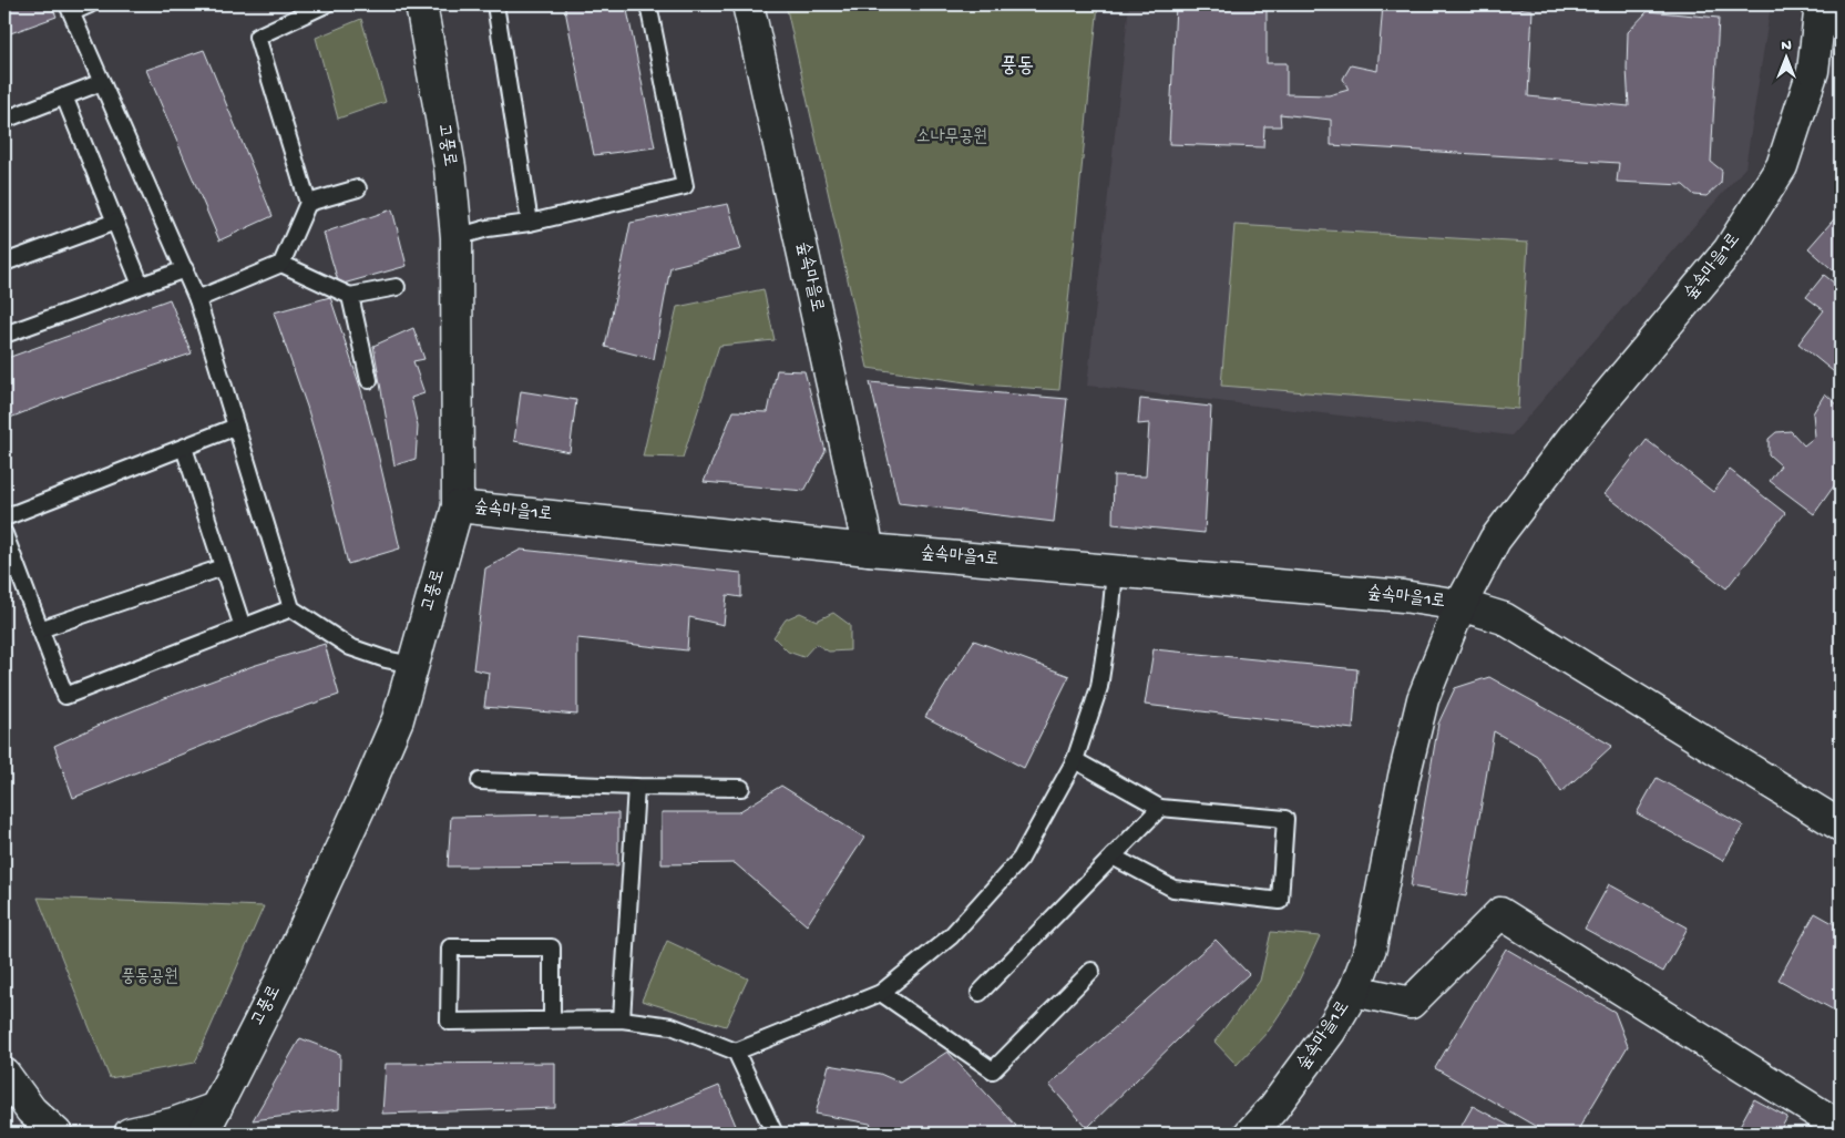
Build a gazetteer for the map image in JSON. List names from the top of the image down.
{
  "streets": {
    "street": ["고풍로", "숲속마을1로", "숲속마을로"]
  },
  "crossings": [
    ["고풍로", "숲속마을1로"],
    ["숲속마을1로", "숲속마을로"]
  ],
  "districts": ["풍동"],
  "parks": ["소나무공원", "풍동공원"],
  "north": "top"
}
